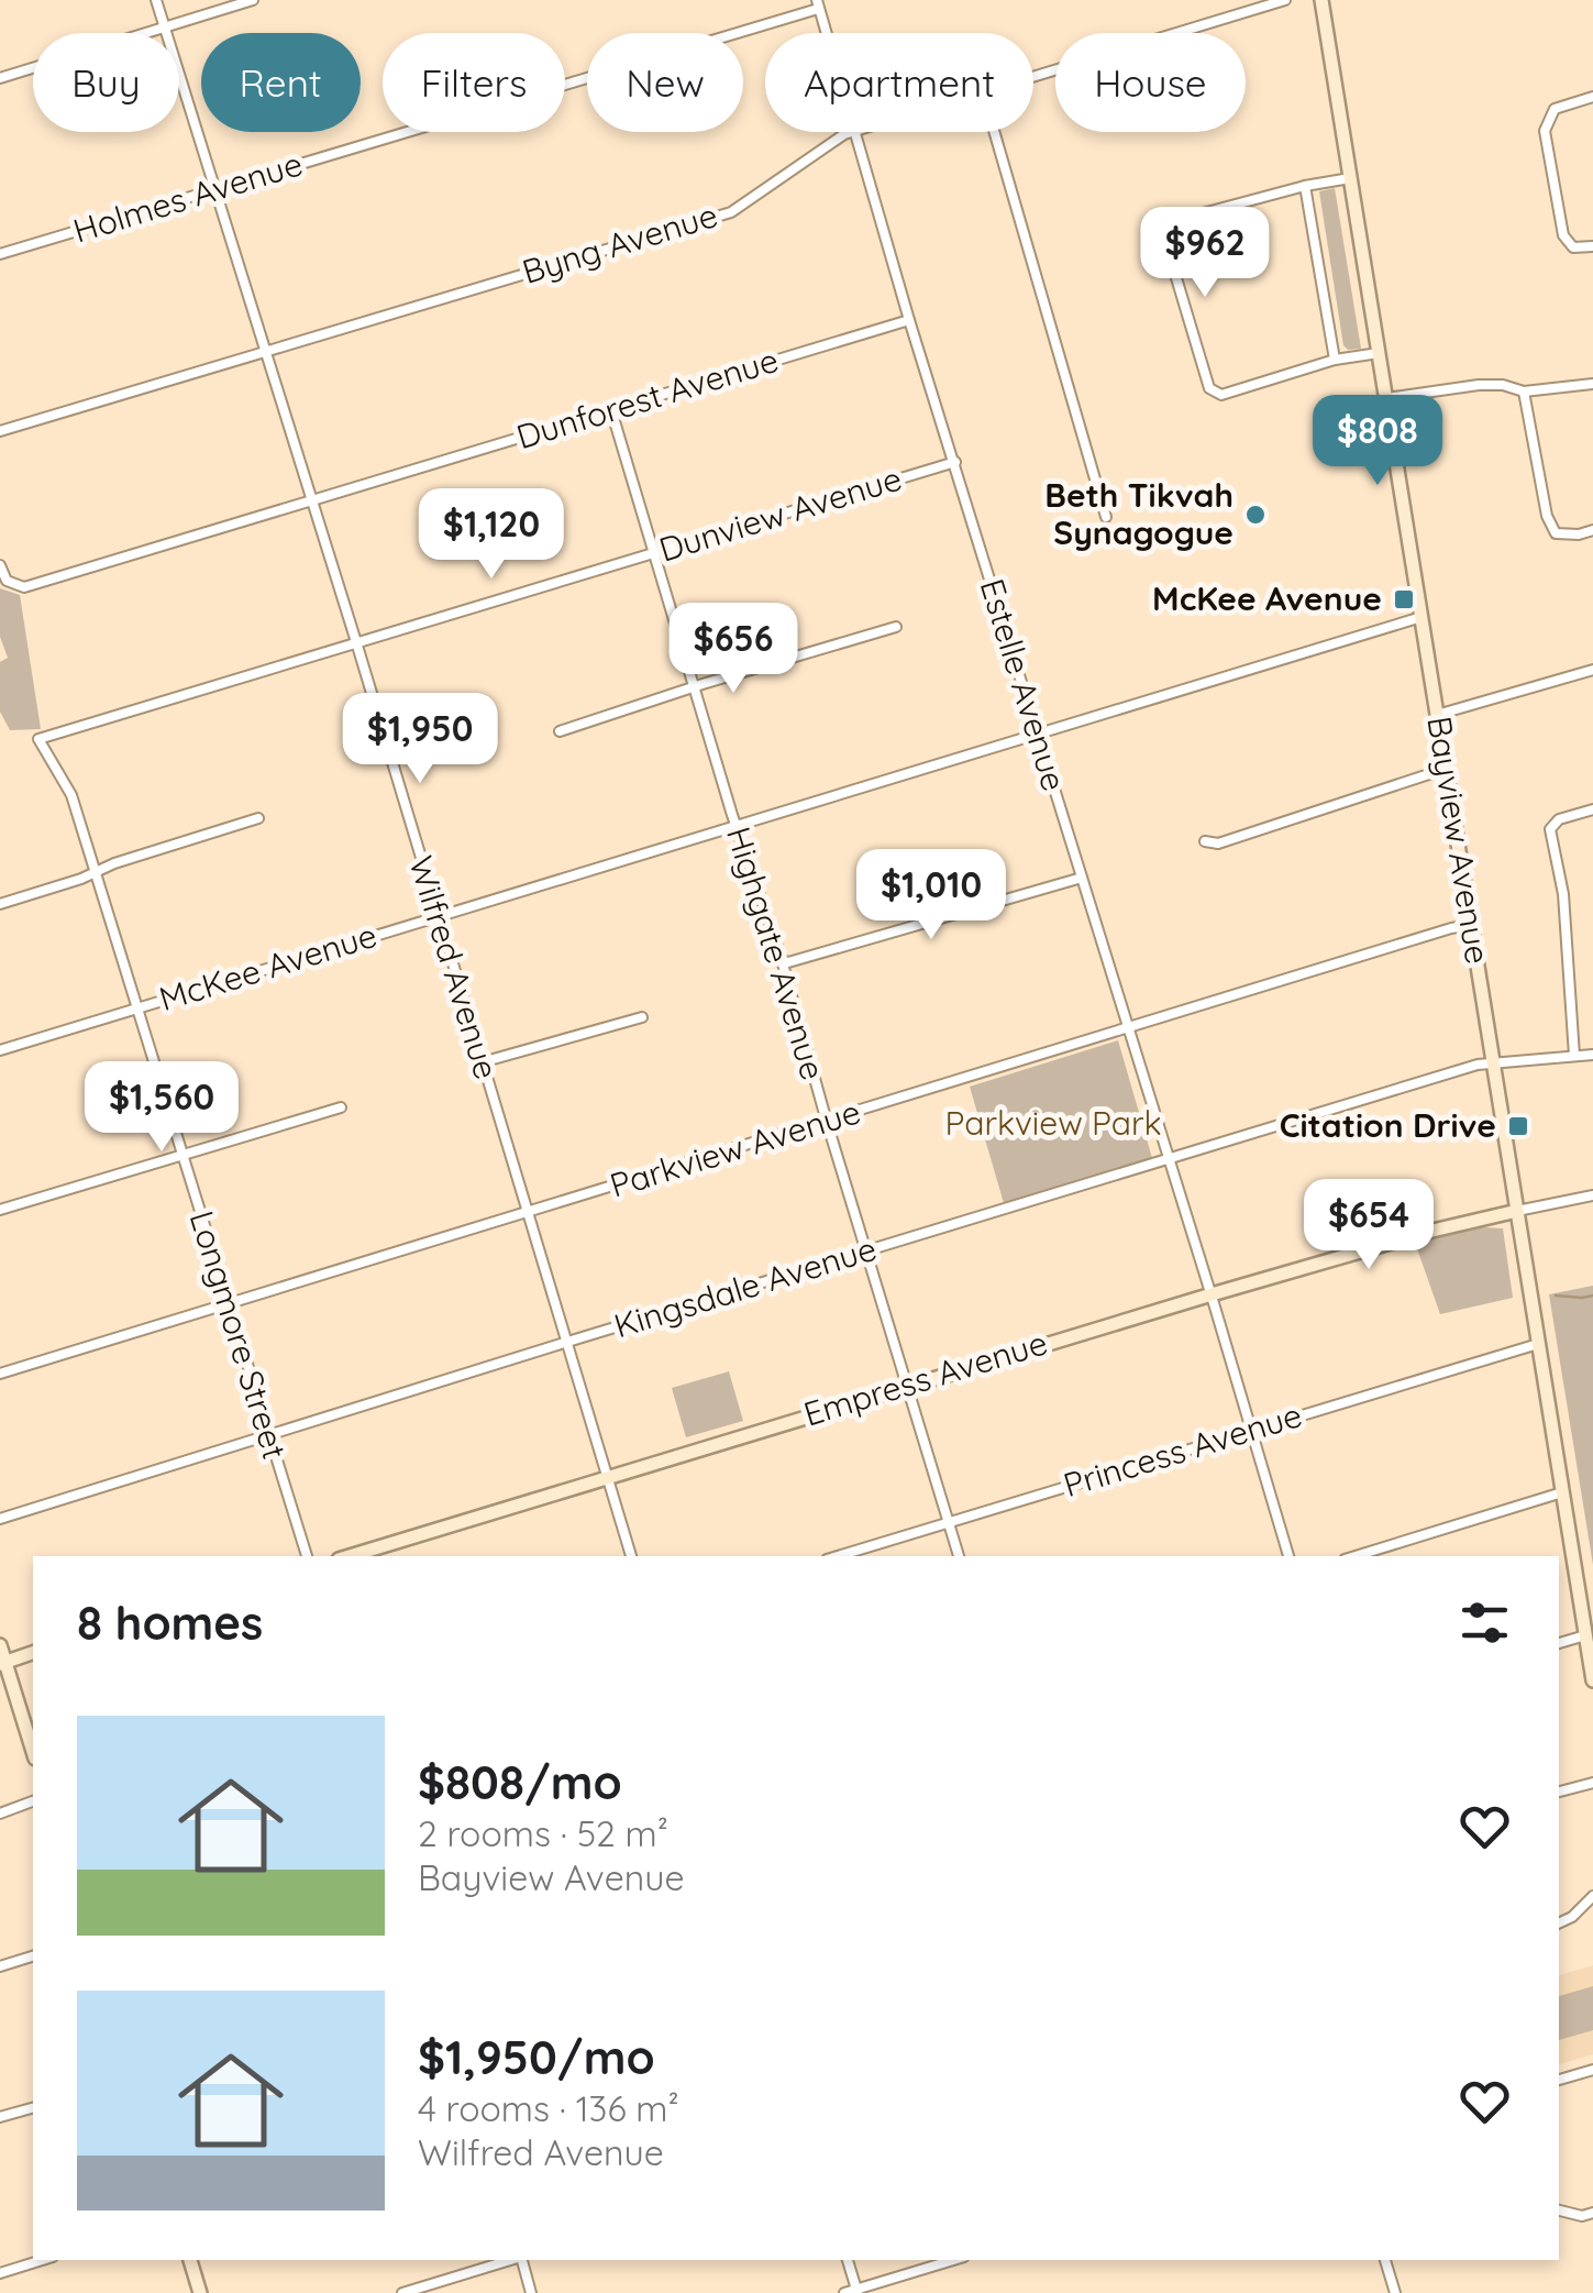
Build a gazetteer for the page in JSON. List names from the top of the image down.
{
  "streets": {
    "main road": ["Bayview Avenue", "Empress Avenue"],
    "street": [
      "Holmes Avenue",
      "Byng Avenue",
      "Dunforest Avenue",
      "Dunview Avenue",
      "Estelle Avenue",
      "Highgate Avenue",
      "McKee Avenue",
      "Wilfred Avenue",
      "Parkview Avenue",
      "Kingsdale Avenue",
      "Longmore Street",
      "Princess Avenue"
    ]
  },
  "crossings": [
    ["Holmes Avenue", "Estelle Avenue"],
    ["Holmes Avenue", "Wilfred Avenue"],
    ["Byng Avenue", "Wilfred Avenue"],
    ["Dunforest Avenue", "Estelle Avenue"],
    ["Dunforest Avenue", "Highgate Avenue"],
    ["Dunforest Avenue", "Wilfred Avenue"],
    ["Dunview Avenue", "Estelle Avenue"],
    ["Dunview Avenue", "Highgate Avenue"],
    ["Dunview Avenue", "Wilfred Avenue"],
    ["Dunview Avenue", "Longmore Street"],
    ["Estelle Avenue", "McKee Avenue"],
    ["Estelle Avenue", "Parkview Avenue"],
    ["Estelle Avenue", "Kingsdale Avenue"],
    ["Estelle Avenue", "Empress Avenue"],
    ["Estelle Avenue", "Princess Avenue"],
    ["Bayview Avenue", "McKee Avenue"],
    ["Bayview Avenue", "Parkview Avenue"],
    ["Bayview Avenue", "Kingsdale Avenue"],
    ["Bayview Avenue", "Empress Avenue"],
    ["Bayview Avenue", "Princess Avenue"],
    ["Highgate Avenue", "McKee Avenue"],
    ["Highgate Avenue", "Parkview Avenue"],
    ["Highgate Avenue", "Kingsdale Avenue"],
    ["Highgate Avenue", "Empress Avenue"],
    ["Highgate Avenue", "Princess Avenue"],
    ["McKee Avenue", "Wilfred Avenue"],
    ["McKee Avenue", "Longmore Street"],
    ["Wilfred Avenue", "Parkview Avenue"],
    ["Wilfred Avenue", "Kingsdale Avenue"],
    ["Wilfred Avenue", "Empress Avenue"],
    ["Parkview Avenue", "Longmore Street"],
    ["Kingsdale Avenue", "Longmore Street"]
  ],
  "parks": ["Parkview Park"],
  "places": {
    "other": ["Beth Tikvah Synagogue"],
    "transit": ["McKee Avenue", "Citation Drive"]
  },
  "page": {
    "chip": [
      "Buy",
      "Rent",
      "Filters",
      "New",
      "Apartment",
      "House"
    ],
    "price": [
      "$962",
      "$808",
      "$1,120",
      "$656",
      "$1,950",
      "$1,010",
      "$1,560",
      "$654"
    ],
    "heading": "8 homes",
    "list": [
      {
        "name": "$808/mo",
        "note": "2 rooms · 52 m² · Bayview Avenue"
      },
      {
        "name": "$1,950/mo",
        "note": "4 rooms · 136 m² · Wilfred Avenue"
      }
    ]
  }
}
